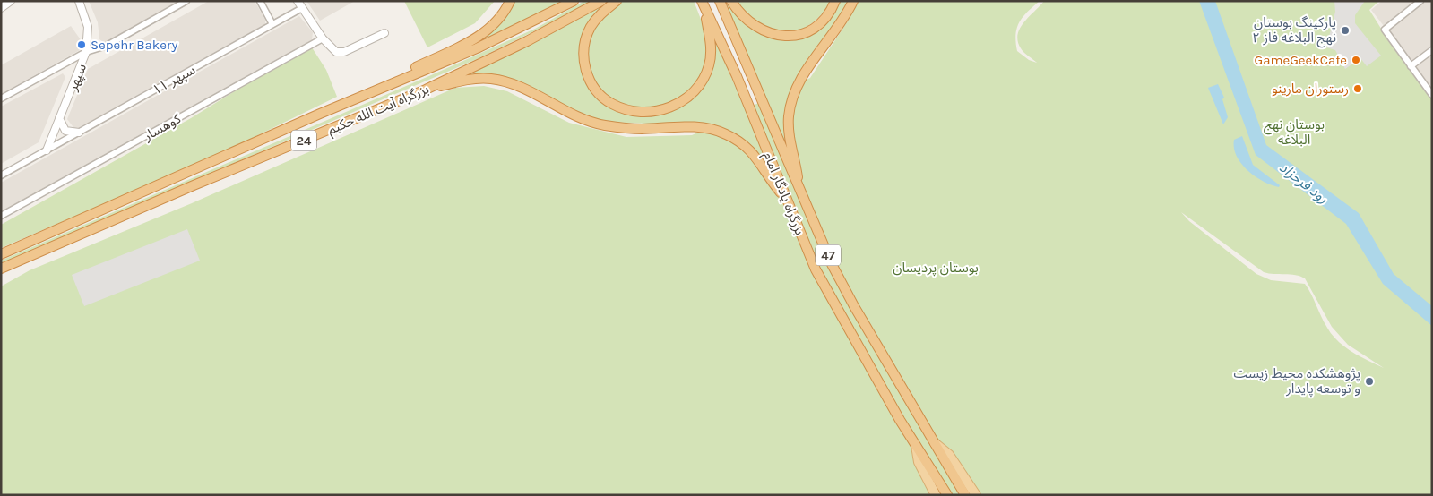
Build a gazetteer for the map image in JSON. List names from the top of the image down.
{
  "streets": {
    "highway": [
      "بزرگراه آیت الله حکیم",
      "24",
      "بزرگراه یادگار امام",
      "47"
    ],
    "street": ["سپهر", "سپهر ۱۱", "کوهسار"]
  },
  "crossings": [
    ["سپهر", "سپهر ۱۱"]
  ],
  "water": ["رود فرحزاد"],
  "parks": ["بوستان نهج البلاغه", "بوستان پردیسان"],
  "places": [
    "پارکینگ بوستان نهج البلاغه فاز ۲",
    "Sepehr Bakery",
    "GameGeekCafe",
    "رستوران مارینو",
    "پژوهشکده محیط زیست و توسعه پایدار"
  ]
}
